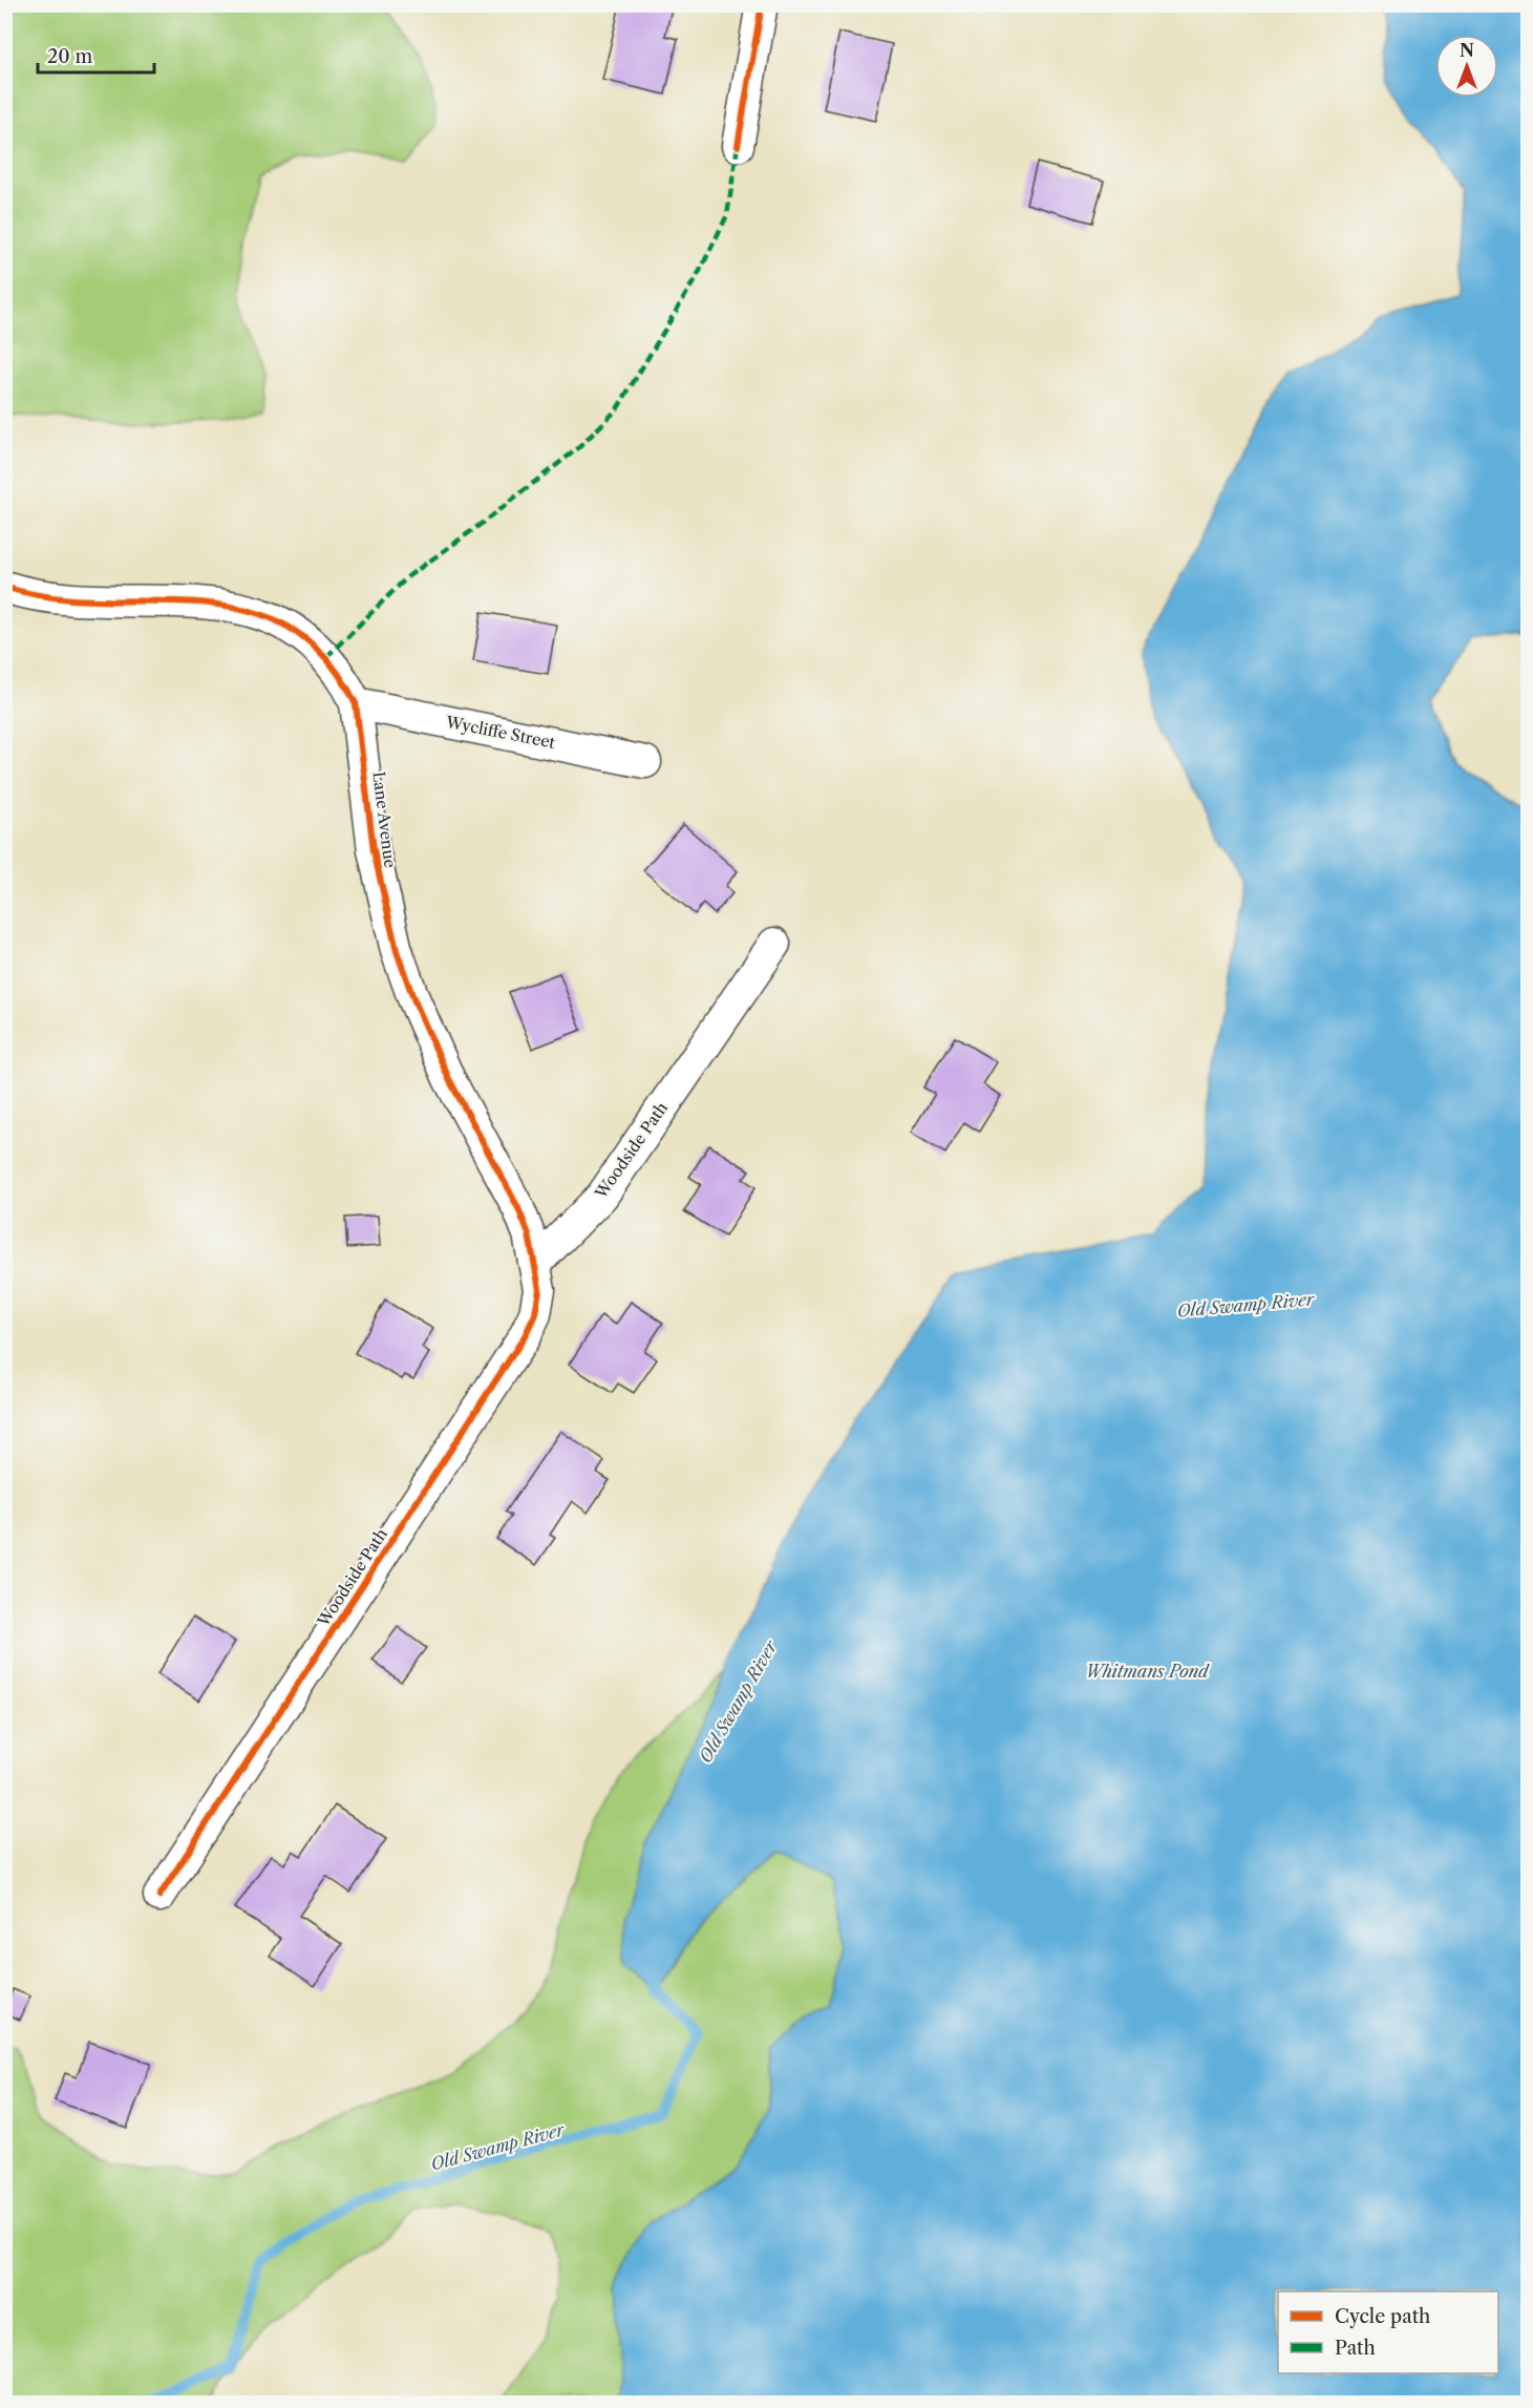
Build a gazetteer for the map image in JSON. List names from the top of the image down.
{
  "streets": {
    "street": ["Wycliffe Street", "Lane Avenue", "Woodside Path"]
  },
  "crossings": [
    ["Wycliffe Street", "Lane Avenue"],
    ["Lane Avenue", "Woodside Path"]
  ],
  "water": ["Old Swamp River", "Whitmans Pond"],
  "legend": ["Cycle path", "Path"],
  "scale_bar": "20 m",
  "north": "top"
}
